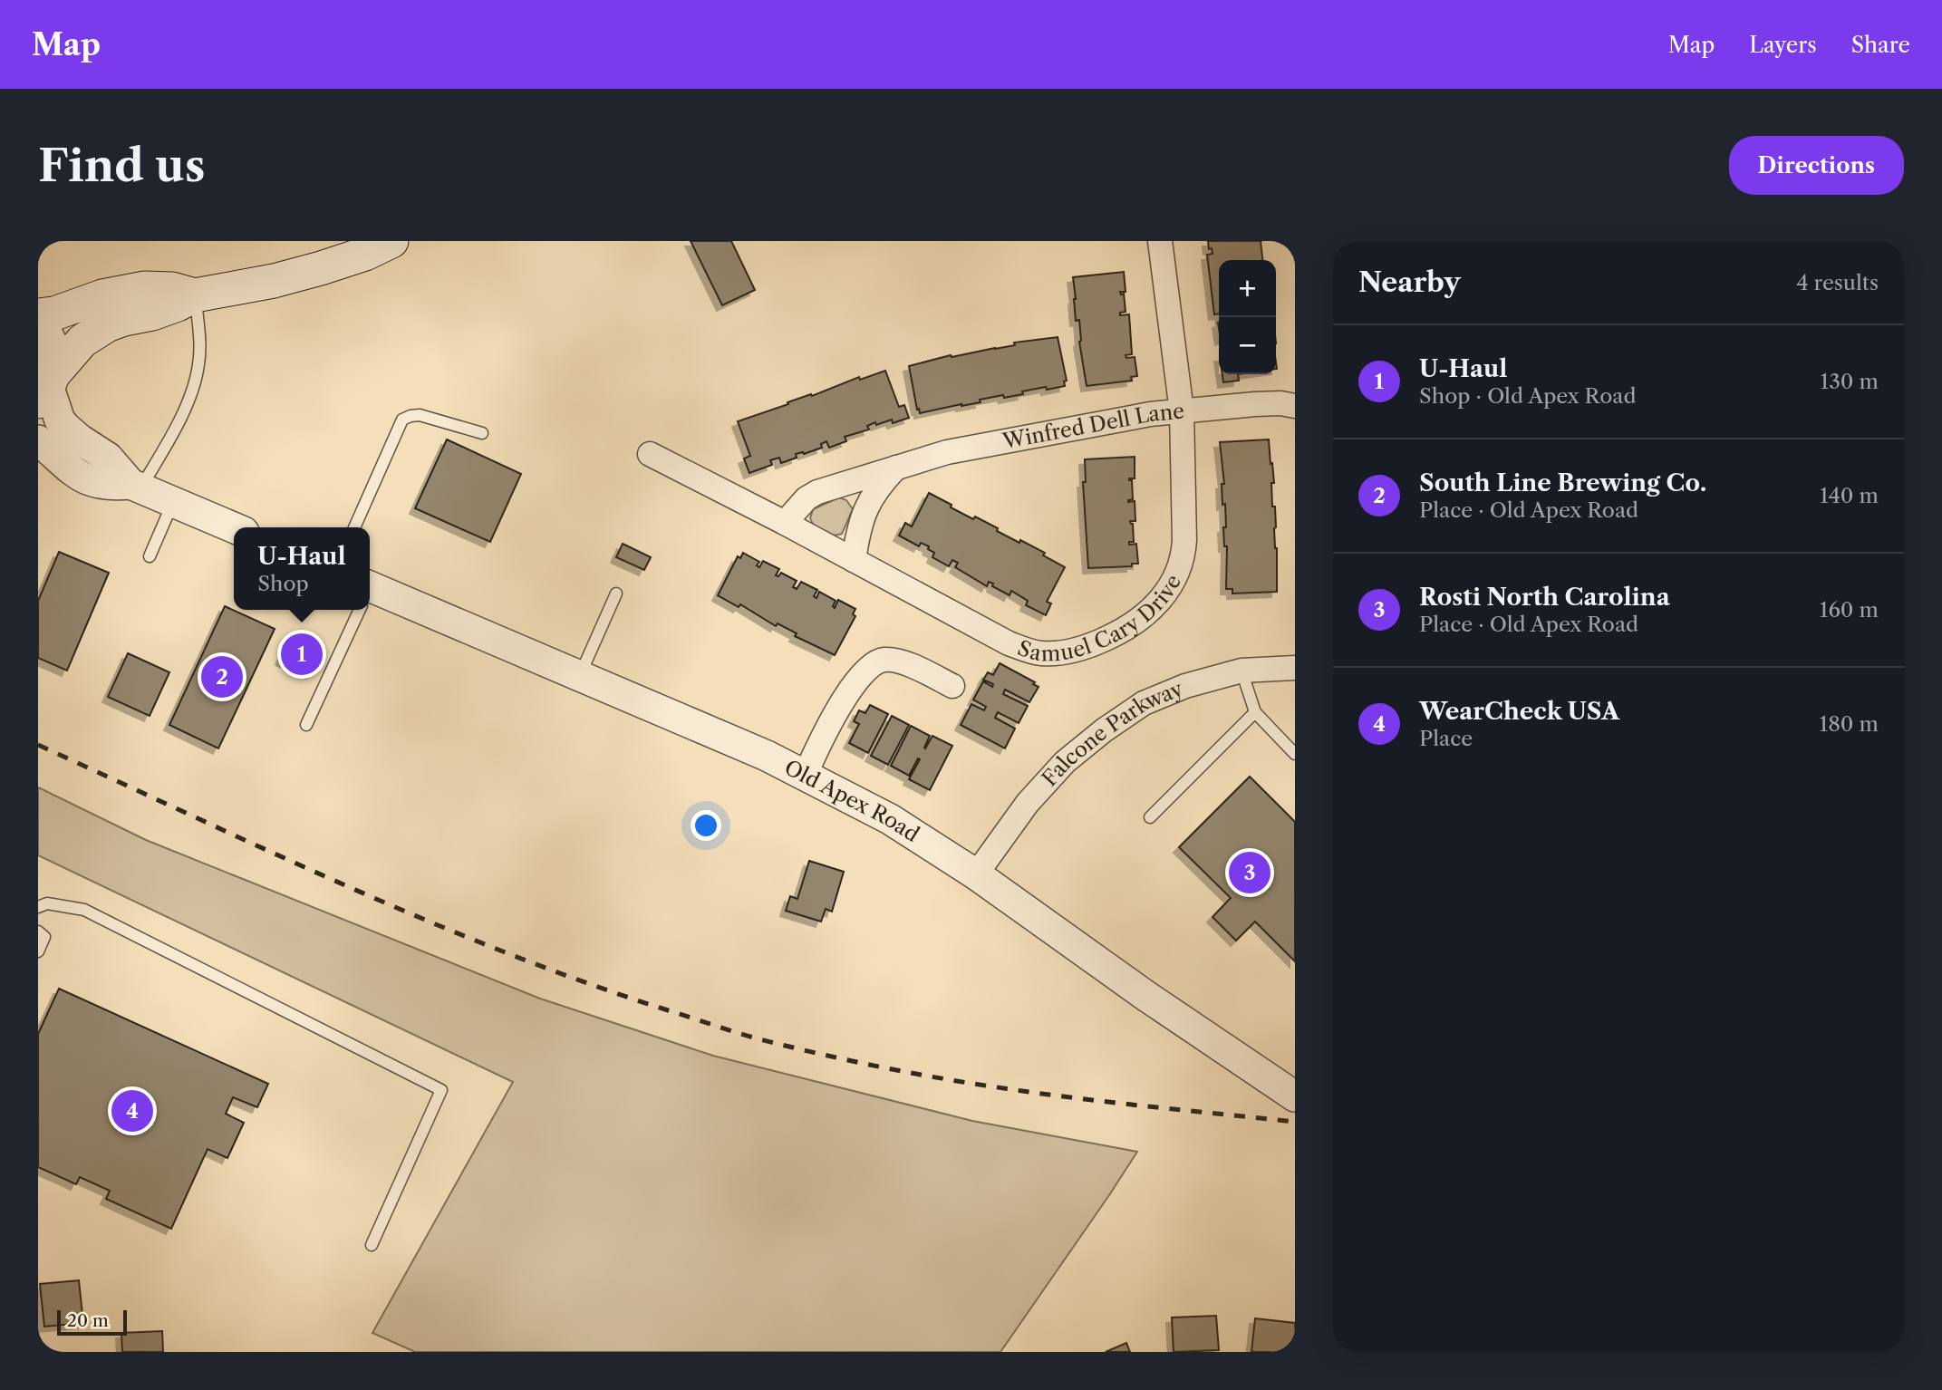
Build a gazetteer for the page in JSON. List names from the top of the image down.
{
  "streets": {
    "street": [
      "Winfred Dell Lane",
      "Samuel Cary Drive",
      "Falcone Parkway",
      "Old Apex Road"
    ]
  },
  "crossings": [
    ["Winfred Dell Lane", "Samuel Cary Drive"],
    ["Falcone Parkway", "Old Apex Road"]
  ],
  "scale_bar": "20 m",
  "page": {
    "header": "Map",
    "nav": ["Map", "Layers", "Share"],
    "buttons": "Directions",
    "title": "Find us",
    "heading": ["Nearby", "4 results"],
    "map_buttons": ["+", "−"],
    "list": [
      {
        "mark": "1",
        "name": "U-Haul",
        "note": "Shop · Old Apex Road",
        "value": "130 m"
      },
      {
        "mark": "2",
        "name": "South Line Brewing Co.",
        "note": "Place · Old Apex Road",
        "value": "140 m"
      },
      {
        "mark": "3",
        "name": "Rosti North Carolina",
        "note": "Place · Old Apex Road",
        "value": "160 m"
      },
      {
        "mark": "4",
        "name": "WearCheck USA",
        "note": "Place",
        "value": "180 m"
      }
    ],
    "popup": ["U-Haul", "Shop"],
    "pins": [
      "1",
      "2",
      "3",
      "4"
    ],
    "scale": "20 m"
  }
}
